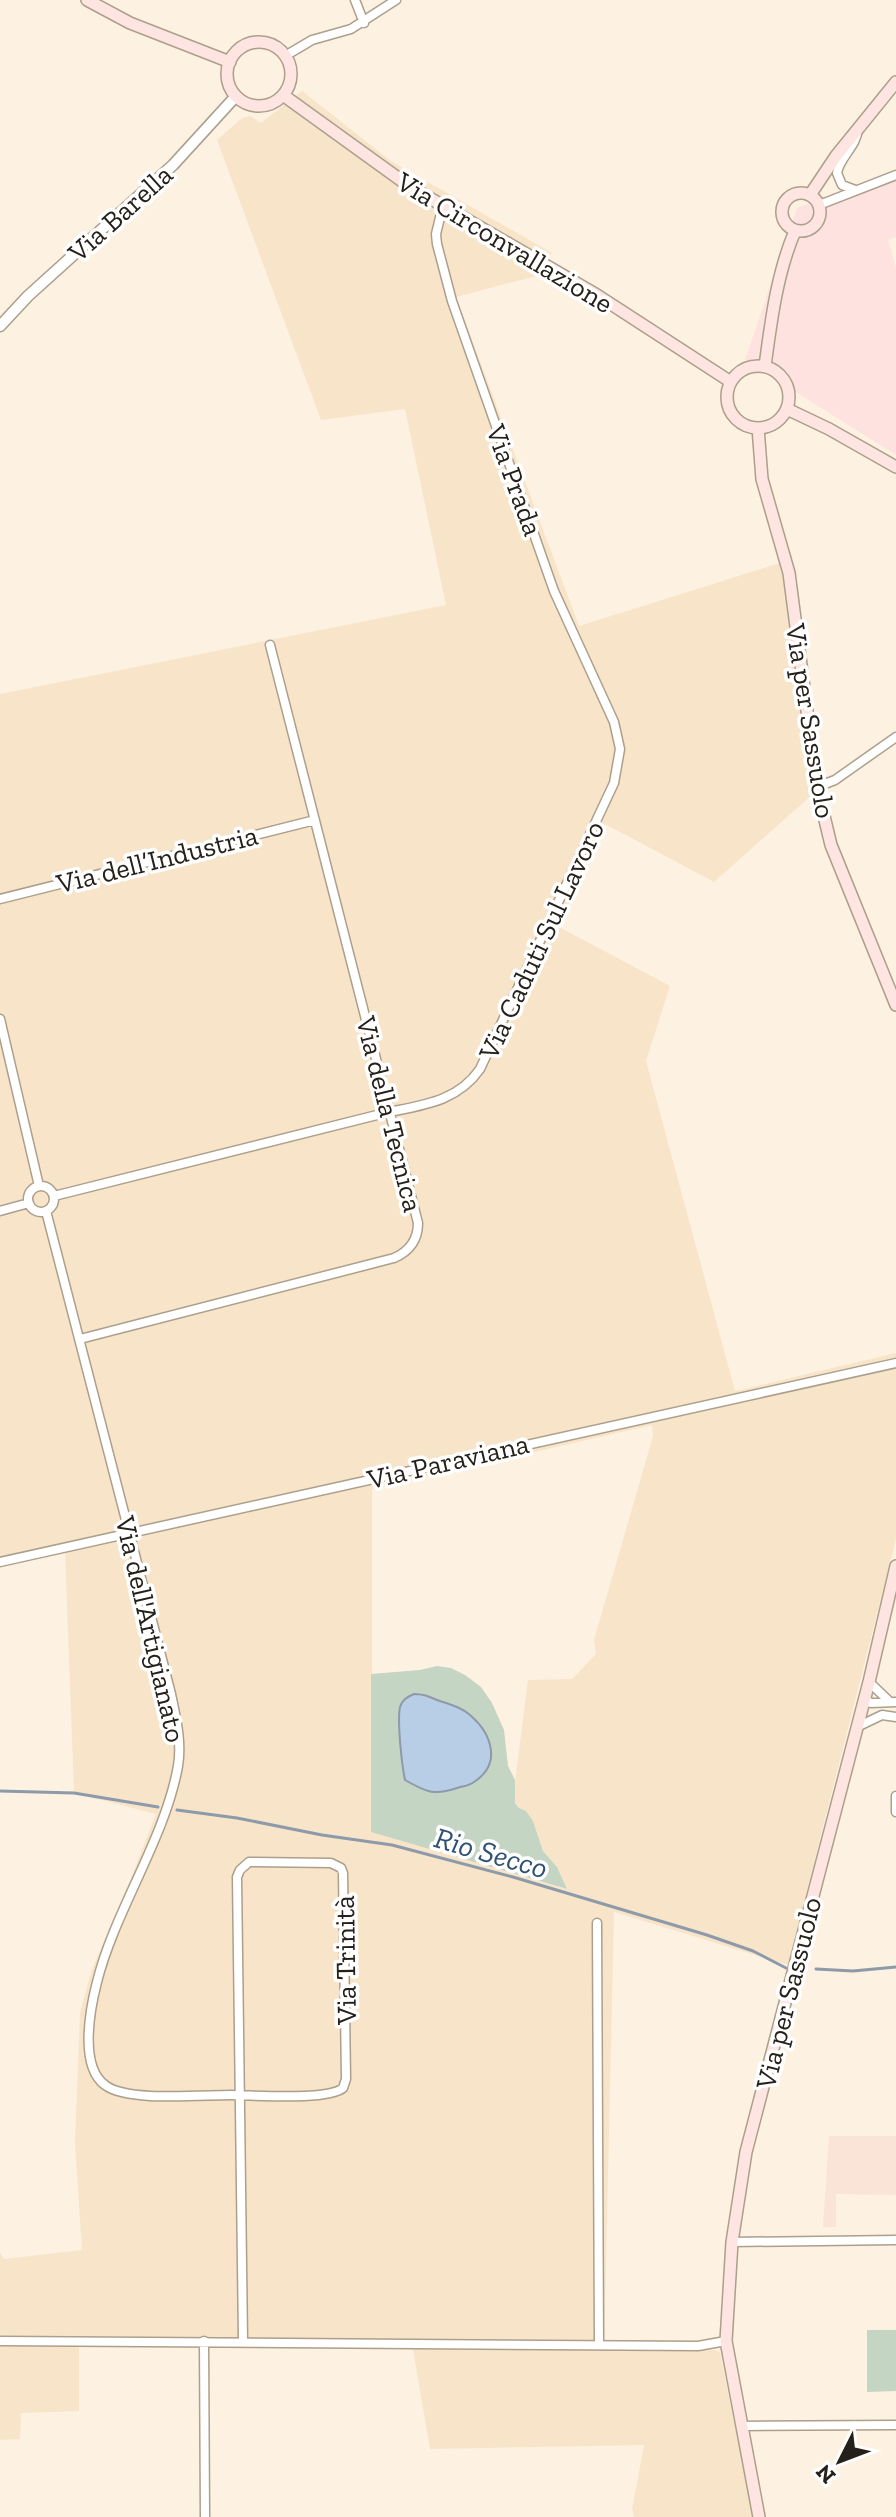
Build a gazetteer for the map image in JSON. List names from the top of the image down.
{
  "streets": {
    "main road": ["Via Circonvallazione", "Via per Sassuolo"],
    "street": [
      "Via Barella",
      "Via Prada",
      "Via dell’Industria",
      "Via Caduti Sul Lavoro",
      "Via della Tecnica",
      "Via Paraviana",
      "Via dell'Artigianato",
      "Via Trinità"
    ]
  },
  "crossings": [
    ["Via Barella", "Via Circonvallazione"],
    ["Via Circonvallazione", "Via Prada"],
    ["Via Circonvallazione", "Via per Sassuolo"],
    ["Via Prada", "Via Caduti Sul Lavoro"],
    ["Via dell’Industria", "Via della Tecnica"],
    ["Via Caduti Sul Lavoro", "Via della Tecnica"],
    ["Via Caduti Sul Lavoro", "Via dell'Artigianato"],
    ["Via della Tecnica", "Via dell'Artigianato"],
    ["Via Paraviana", "Via dell'Artigianato"],
    ["Via dell'Artigianato", "Via Trinità"]
  ],
  "water": ["Rio Secco"],
  "north": "bottom left"
}
